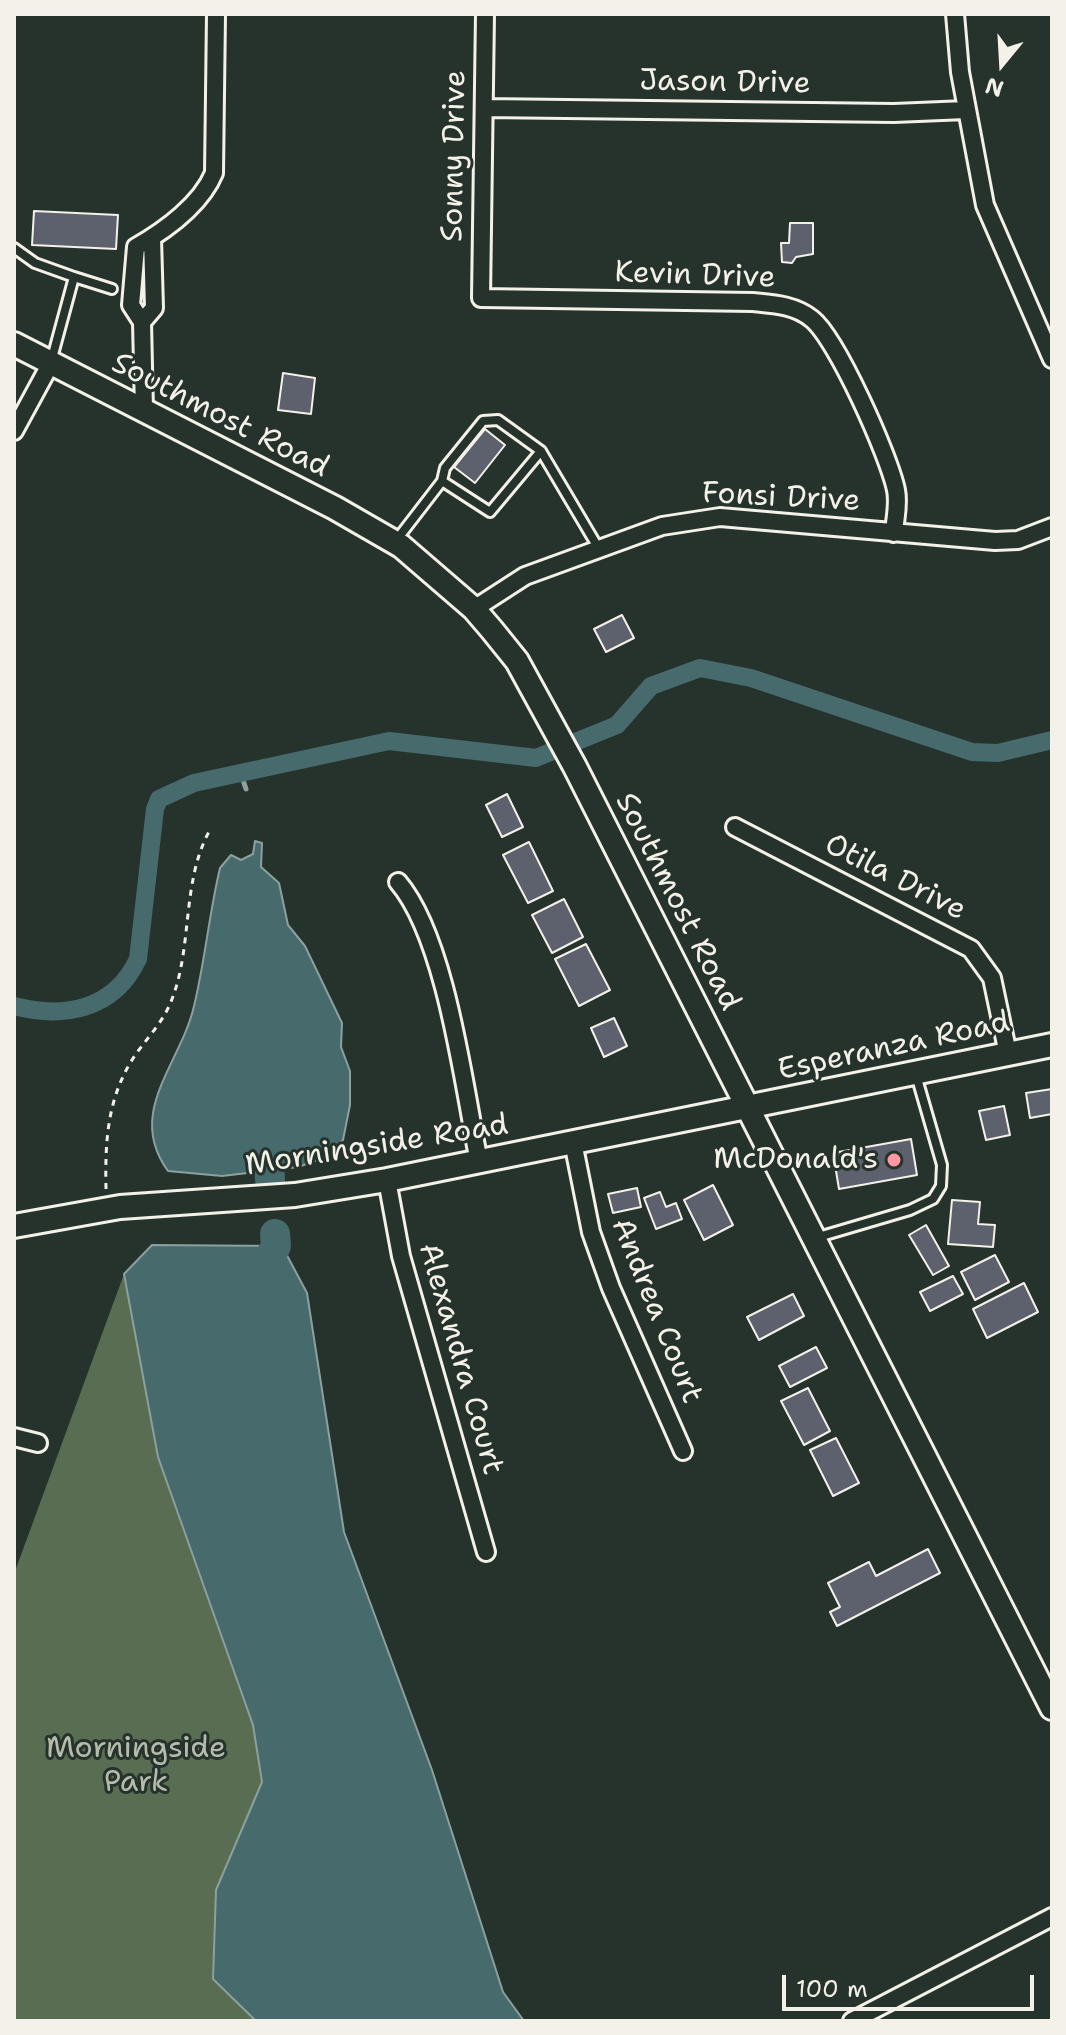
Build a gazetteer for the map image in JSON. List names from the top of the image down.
{
  "streets": {
    "main road": ["Southmost Road", "Esperanza Road", "Morningside Road"],
    "street": [
      "Jason Drive",
      "Sonny Drive",
      "Kevin Drive",
      "Fonsi Drive",
      "Otila Drive",
      "Andrea Court",
      "Alexandra Court"
    ]
  },
  "crossings": [
    ["Jason Drive", "Sonny Drive"],
    ["Sonny Drive", "Kevin Drive"],
    ["Kevin Drive", "Fonsi Drive"],
    ["Southmost Road", "Fonsi Drive"],
    ["Southmost Road", "Esperanza Road"],
    ["Southmost Road", "Morningside Road"],
    ["Otila Drive", "Esperanza Road"],
    ["Esperanza Road", "Morningside Road"],
    ["Morningside Road", "Andrea Court"],
    ["Morningside Road", "Alexandra Court"]
  ],
  "parks": ["Morningside Park"],
  "places": ["McDonald's"],
  "scale_bar": "100 m",
  "north": "bottom"
}
